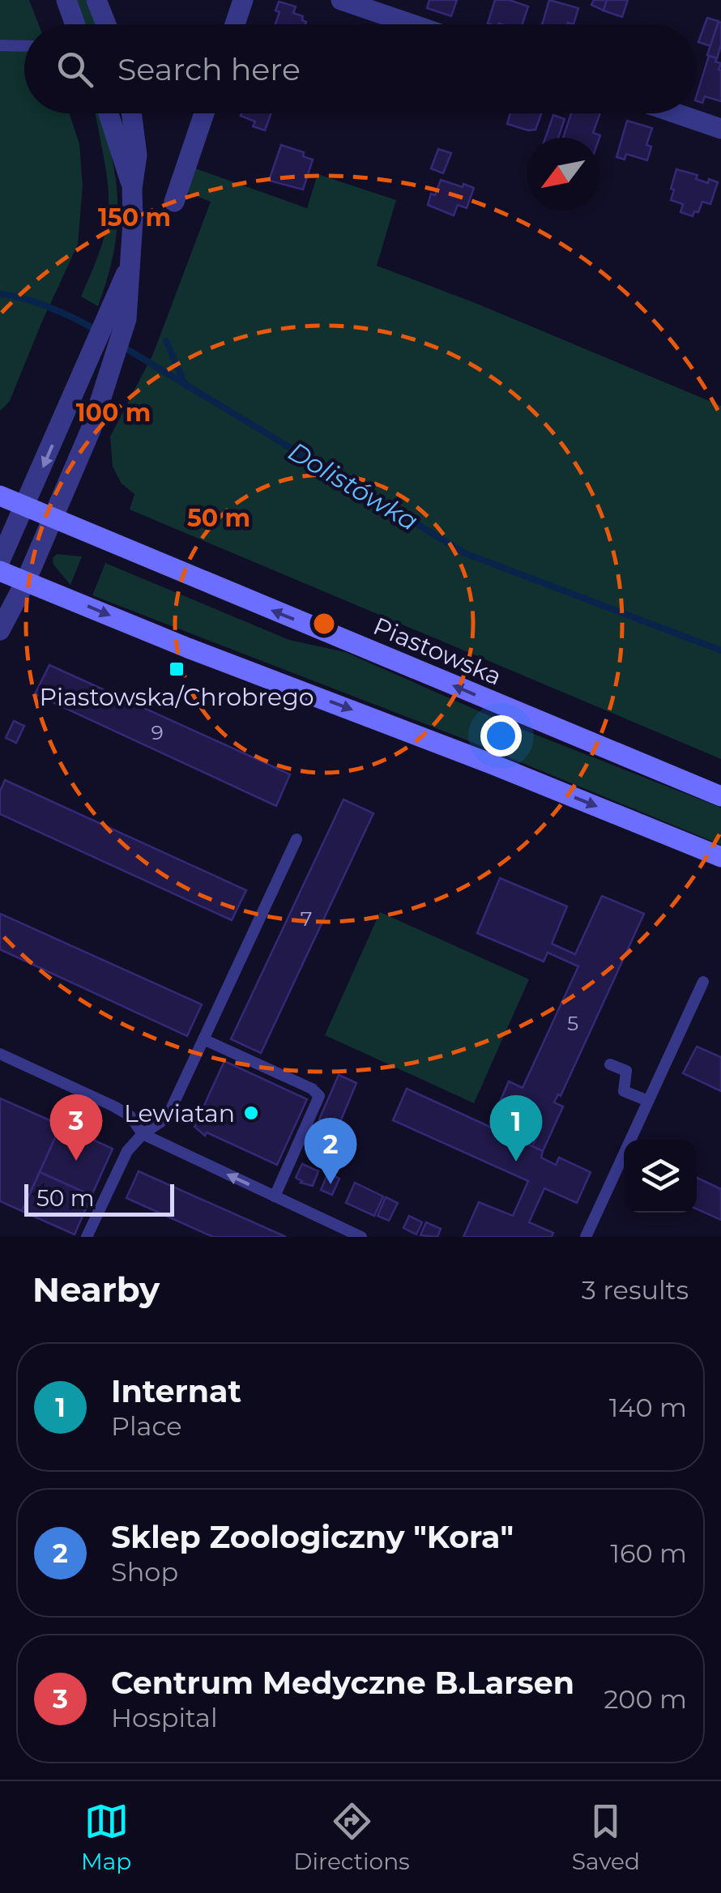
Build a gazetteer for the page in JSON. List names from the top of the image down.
{
  "streets": {
    "main road": ["Piastowska"]
  },
  "water": ["Dolistówka"],
  "places": {
    "transit": ["Piastowska/Chrobrego"],
    "other": ["Lewiatan"]
  },
  "house_numbers": ["9", "7", "5"],
  "scale_bar": "50 m",
  "north": "bottom left",
  "page": {
    "search": "Search here",
    "pins": ["3", "1", "2"],
    "scale": "50 m",
    "heading": ["Nearby", "3 results"],
    "list": [
      {
        "mark": "1",
        "name": "Internat",
        "note": "Place",
        "value": "140 m"
      },
      {
        "mark": "2",
        "name": "Sklep Zoologiczny \"Kora\"",
        "note": "Shop",
        "value": "160 m"
      },
      {
        "mark": "3",
        "name": "Centrum Medyczne B.Larsen",
        "note": "Hospital",
        "value": "200 m"
      }
    ],
    "nav": ["Map", "Directions", "Saved"]
  },
  "rings": ["150 m", "100 m", "50 m"]
}
